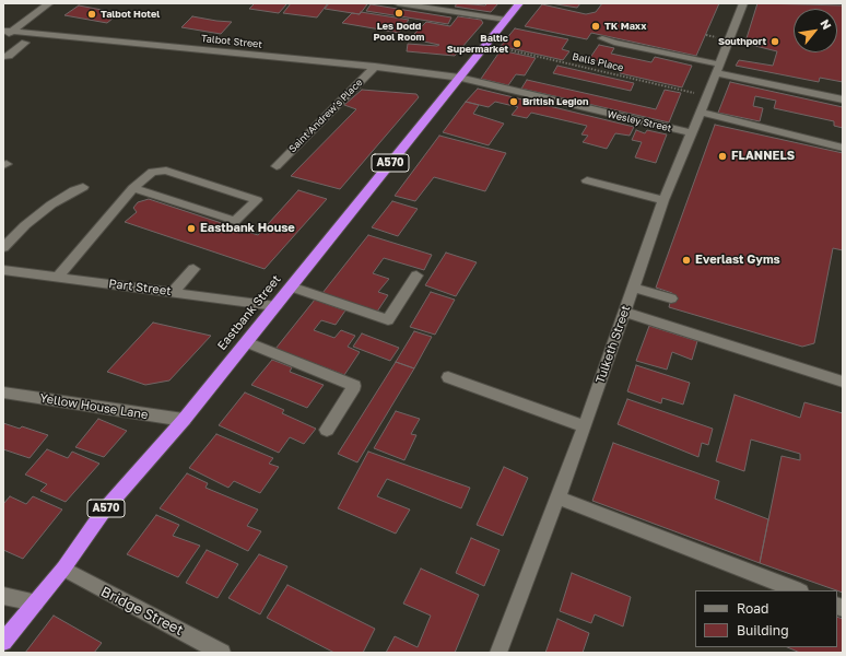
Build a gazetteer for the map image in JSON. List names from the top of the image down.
{
  "streets": {
    "highway": ["A570", "Eastbank Street"],
    "street": [
      "Talbot Street",
      "Saint Andrew's Place",
      "Wesley Street",
      "Part Street",
      "Tulketh Street",
      "Yellow House Lane",
      "Bridge Street"
    ],
    "path": ["Balls Place"]
  },
  "crossings": [
    ["Talbot Street", "Saint Andrew's Place"],
    ["Talbot Street", "Wesley Street"],
    ["Talbot Street", "Eastbank Street"],
    ["Balls Place", "Eastbank Street"],
    ["Balls Place", "Tulketh Street"],
    ["Wesley Street", "Eastbank Street"],
    ["Wesley Street", "Tulketh Street"],
    ["Part Street", "Eastbank Street"],
    ["Eastbank Street", "Yellow House Lane"],
    ["Eastbank Street", "Bridge Street"]
  ],
  "places": [
    "Les Dodd Pool Room",
    "Talbot Hotel",
    "TK Maxx",
    "Southport",
    "Baltic Supermarket",
    "British Legion",
    "FLANNELS",
    "Eastbank House",
    "Everlast Gyms"
  ],
  "legend": ["Road", "Building"],
  "north": "top right"
}
